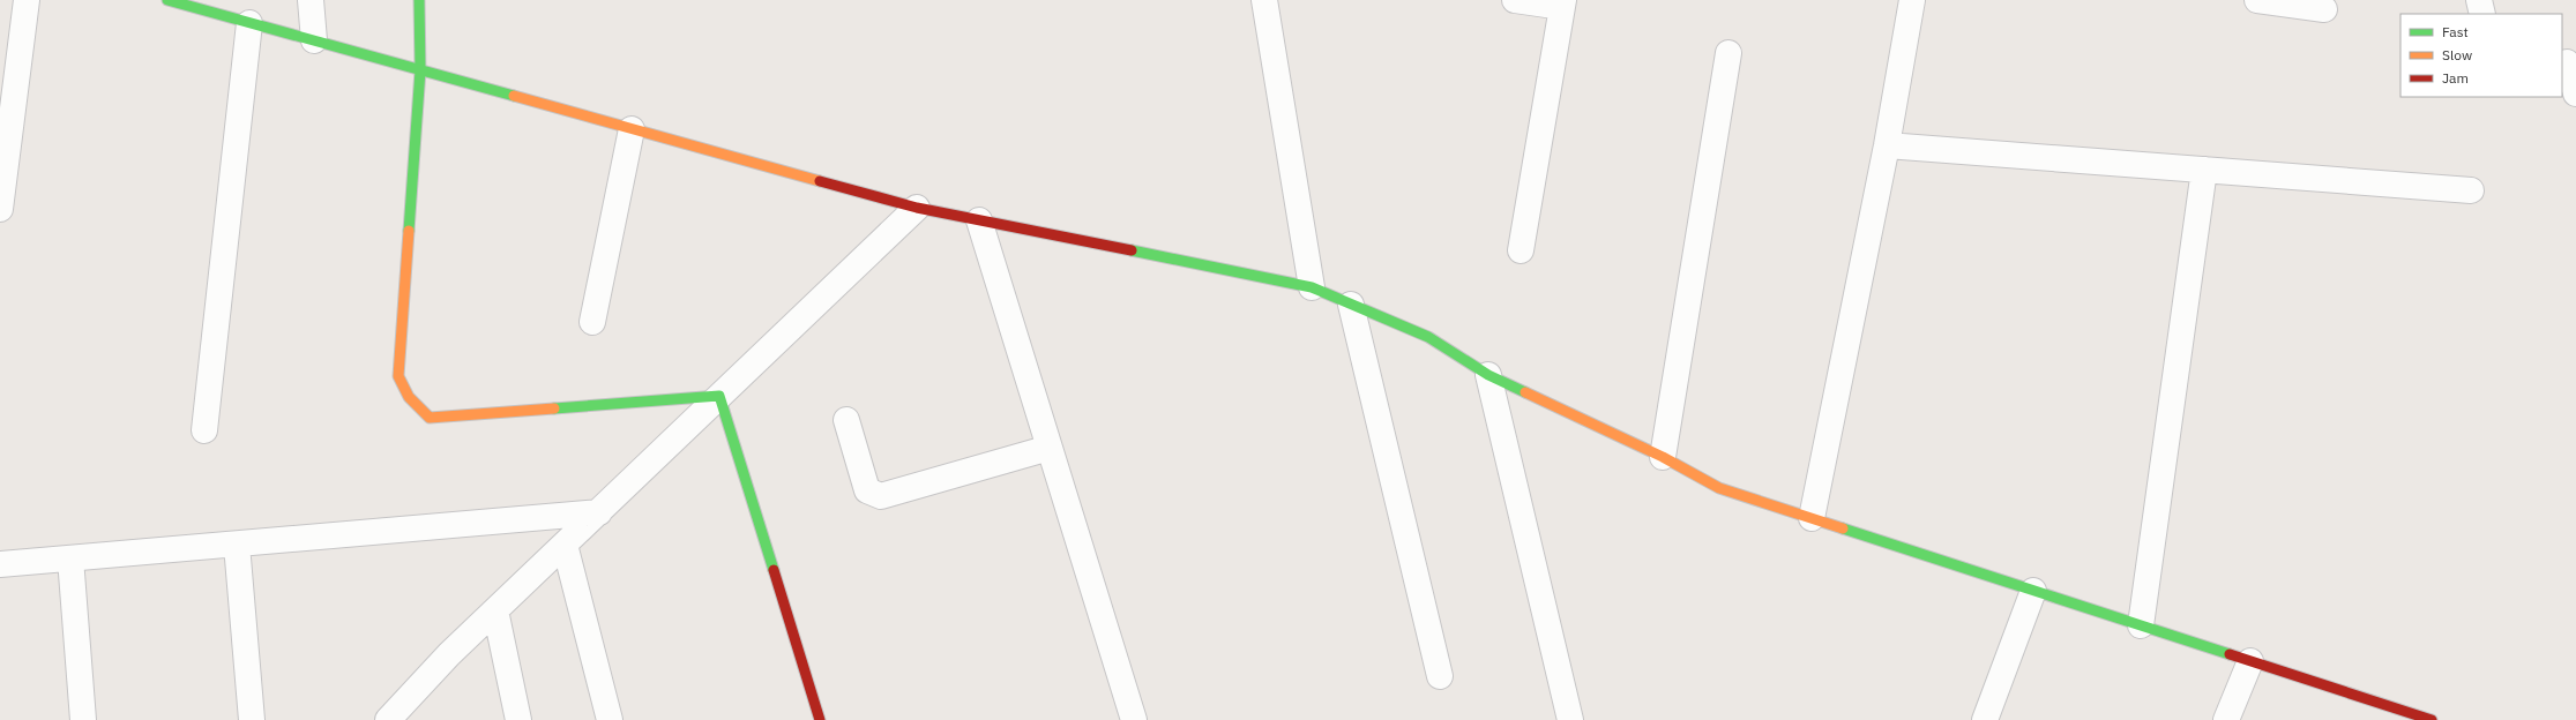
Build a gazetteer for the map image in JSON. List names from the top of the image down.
{
  "legend": ["Fast", "Slow", "Jam"]
}
